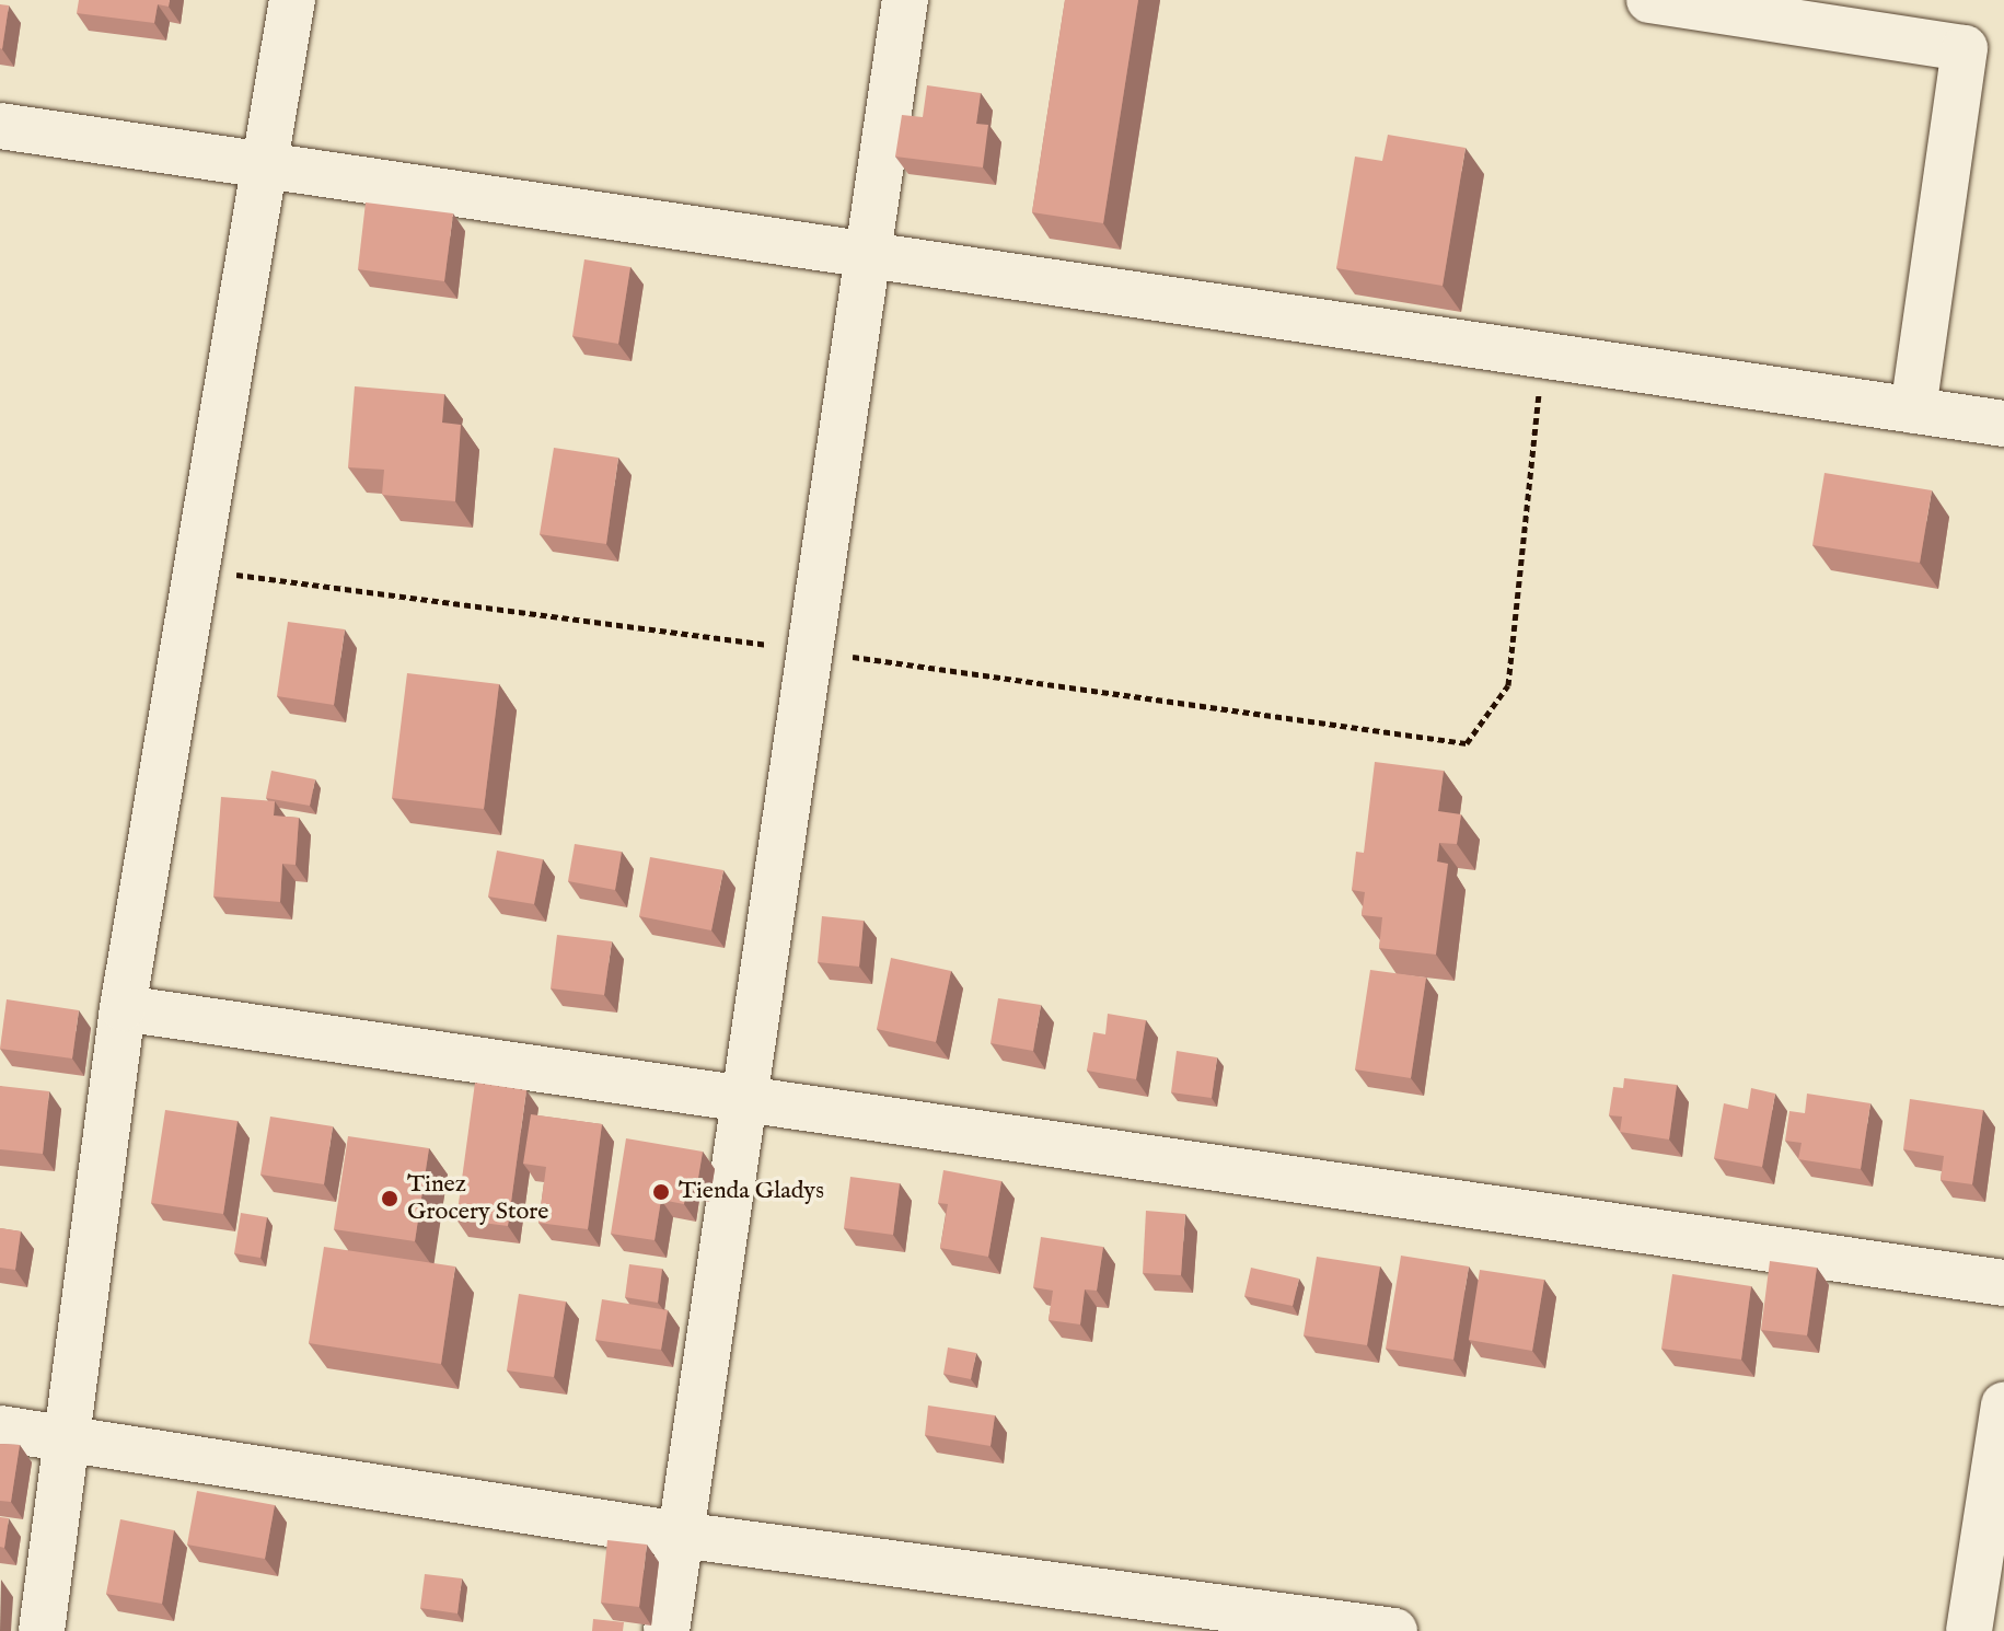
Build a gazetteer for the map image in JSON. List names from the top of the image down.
{
  "places": ["Tienda Gladys", "Tinez Grocery Store"]
}
